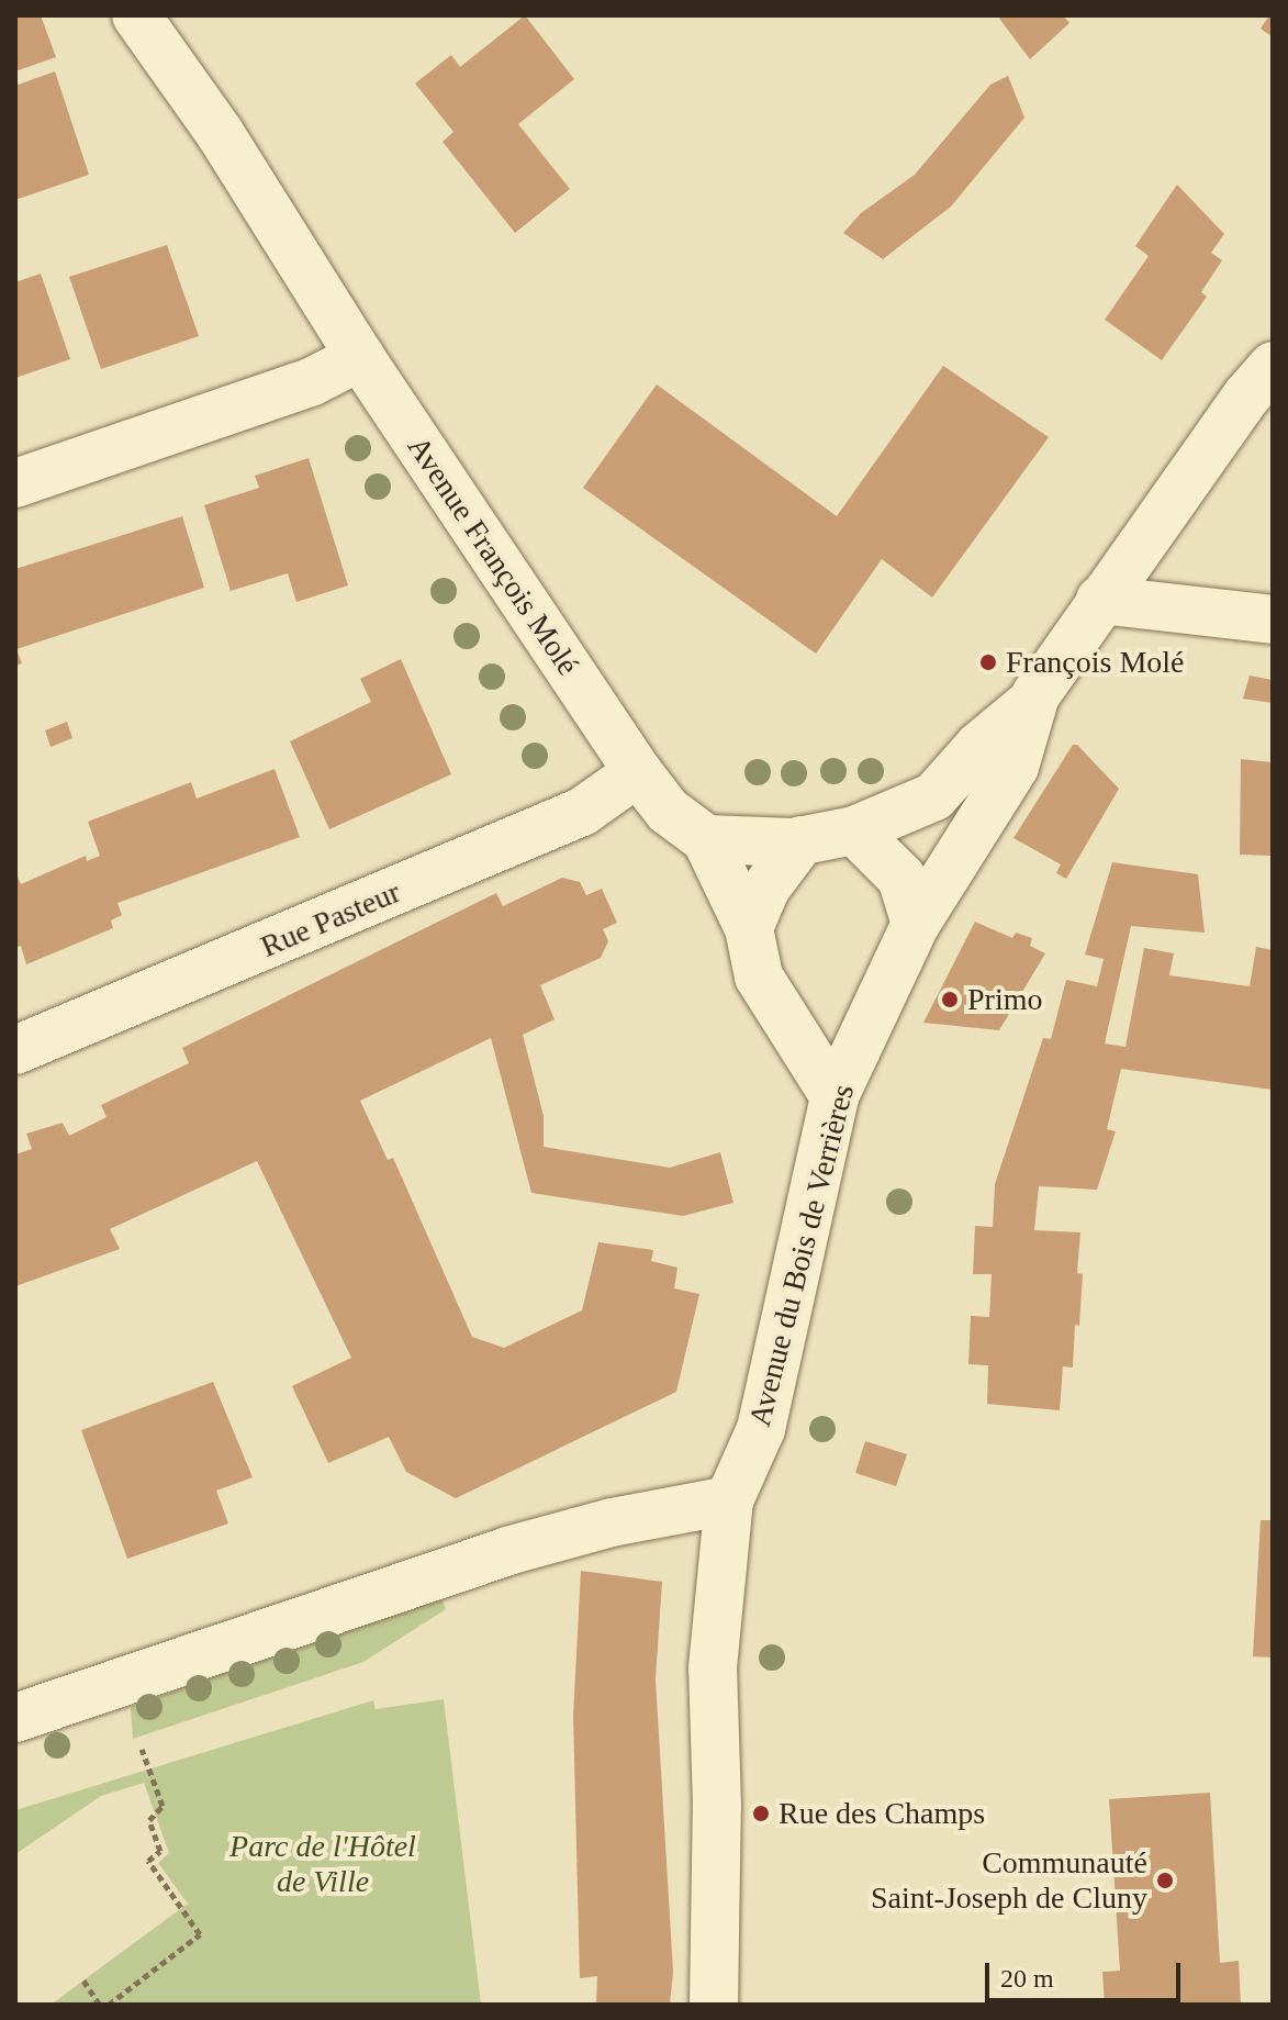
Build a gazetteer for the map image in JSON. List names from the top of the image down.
{
  "streets": {
    "street": ["Avenue François Molé", "Rue Pasteur", "Avenue du Bois de Verrières"]
  },
  "crossings": [
    ["Avenue François Molé", "Rue Pasteur"],
    ["Avenue François Molé", "Avenue du Bois de Verrières"]
  ],
  "parks": ["Parc de l'Hôtel de Ville"],
  "places": [
    "François Molé",
    "Primo",
    "Rue des Champs",
    "Communauté Saint-Joseph de Cluny"
  ],
  "scale_bar": "20 m"
}
